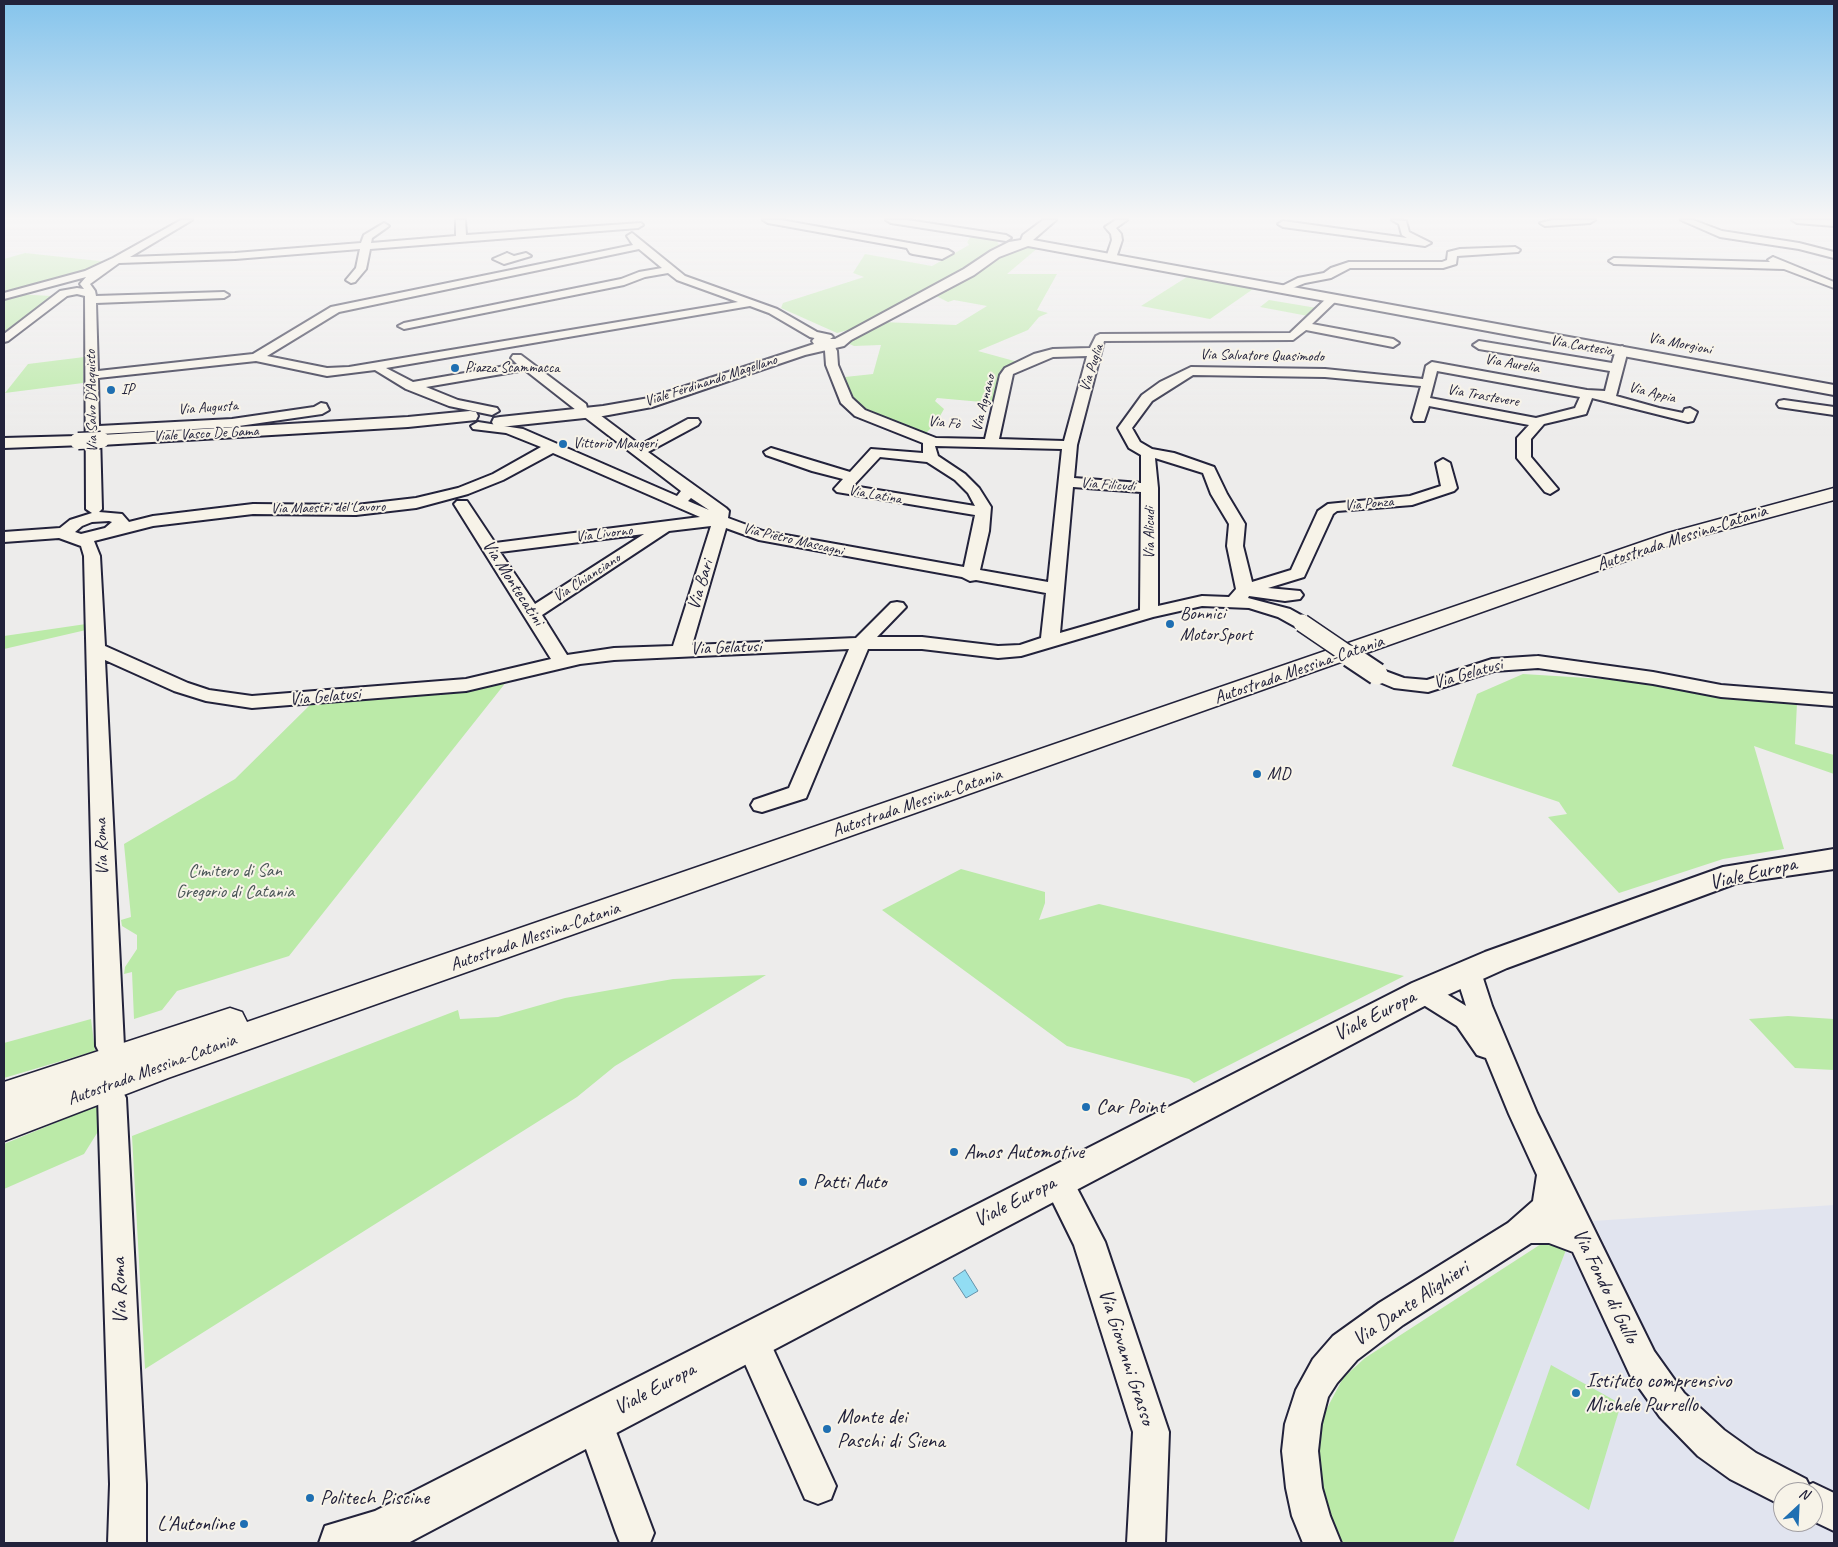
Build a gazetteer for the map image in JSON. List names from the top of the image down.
{
  "streets": {
    "highway": ["Autostrada Messina-Catania"],
    "main road": [
      "Via Morgioni",
      "Viale Ferdinando Magellano",
      "Viale Vasco De Gama",
      "Viale Europa"
    ],
    "street": [
      "Via Cartesio",
      "Via Salvatore Quasimodo",
      "Via Aurelia",
      "Via Puglia",
      "Via Appia",
      "Via Trastevere",
      "Via Salvo D'Acquisto",
      "Via Agnano",
      "Via Augusta",
      "Via Fò",
      "Via Filicudi",
      "Via Latina",
      "Via Ponza",
      "Via Maestri del Lavoro",
      "Via Alicudi",
      "Via Livorno",
      "Via Pietro Mascagni",
      "Via Chianciano",
      "Via Montecatini",
      "Via Bari",
      "Via Gelatusi",
      "Via Roma",
      "Via Fondo di Gullo",
      "Via Dante Alighieri",
      "Via Giovanni Grasso"
    ]
  },
  "crossings": [
    ["Via Morgioni", "Via Puglia"],
    ["Via Salvatore Quasimodo", "Via Aurelia"],
    ["Via Salvatore Quasimodo", "Via Alicudi"],
    ["Via Aurelia", "Via Appia"],
    ["Via Puglia", "Via Agnano"],
    ["Via Puglia", "Via Fò"],
    ["Via Puglia", "Via Filicudi"],
    ["Via Puglia", "Via Pietro Mascagni"],
    ["Via Puglia", "Via Gelatusi"],
    ["Viale Ferdinando Magellano", "Via Fò"],
    ["Via Salvo D'Acquisto", "Via Augusta"],
    ["Via Salvo D'Acquisto", "Viale Vasco De Gama"],
    ["Via Agnano", "Via Fò"],
    ["Via Augusta", "Viale Vasco De Gama"],
    ["Via Filicudi", "Via Alicudi"],
    ["Via Ponza", "Via Gelatusi"],
    ["Via Maestri del Lavoro", "Via Pietro Mascagni"],
    ["Via Alicudi", "Via Gelatusi"],
    ["Via Livorno", "Via Pietro Mascagni"],
    ["Via Livorno", "Via Chianciano"],
    ["Via Livorno", "Via Montecatini"],
    ["Via Livorno", "Via Bari"],
    ["Via Pietro Mascagni", "Via Bari"],
    ["Via Chianciano", "Via Montecatini"],
    ["Via Montecatini", "Via Gelatusi"],
    ["Via Bari", "Via Gelatusi"],
    ["Via Gelatusi", "Via Roma"],
    ["Viale Europa", "Via Giovanni Grasso"],
    ["Via Fondo di Gullo", "Via Dante Alighieri"]
  ],
  "parks": ["Cimitero di San Gregorio di Catania"],
  "places": [
    "Piazza Scammacca",
    "IP",
    "Vittorio Maugeri",
    "Bonnici MotorSport",
    "MD",
    "Car Point",
    "Amos Automotive",
    "Patti Auto",
    "Istituto comprensivo Michele Purrello",
    "Monte dei Paschi di Siena",
    "Politech Piscine",
    "L'Autonline"
  ],
  "north": "top right"
}
